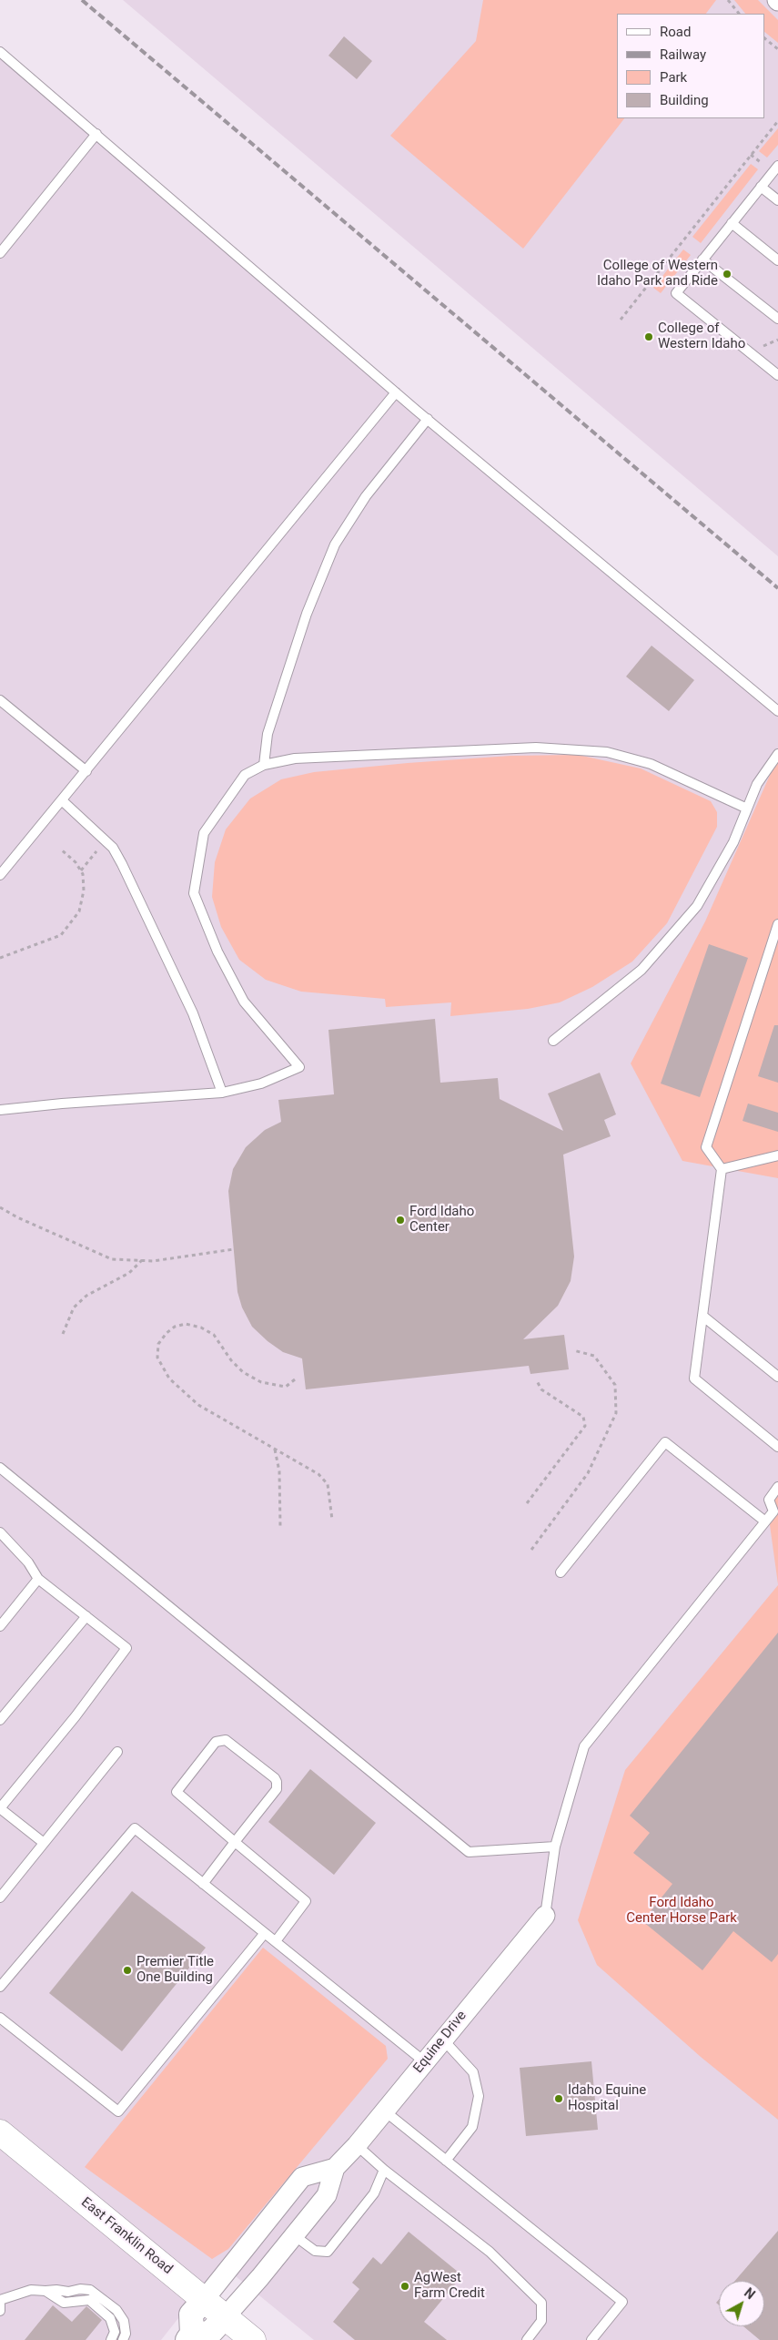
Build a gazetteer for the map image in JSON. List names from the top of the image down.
{
  "streets": {
    "main road": ["East Franklin Road"],
    "street": ["Equine Drive"]
  },
  "crossings": [
    ["Equine Drive", "East Franklin Road"]
  ],
  "parks": ["Ford Idaho Center Horse Park"],
  "places": [
    "College of Western Idaho Park and Ride",
    "College of Western Idaho",
    "Ford Idaho Center",
    "Premier Title One Building",
    "Idaho Equine Hospital",
    "AgWest Farm Credit"
  ],
  "legend": [
    "Road",
    "Railway",
    "Park",
    "Building"
  ],
  "north": "top right"
}
